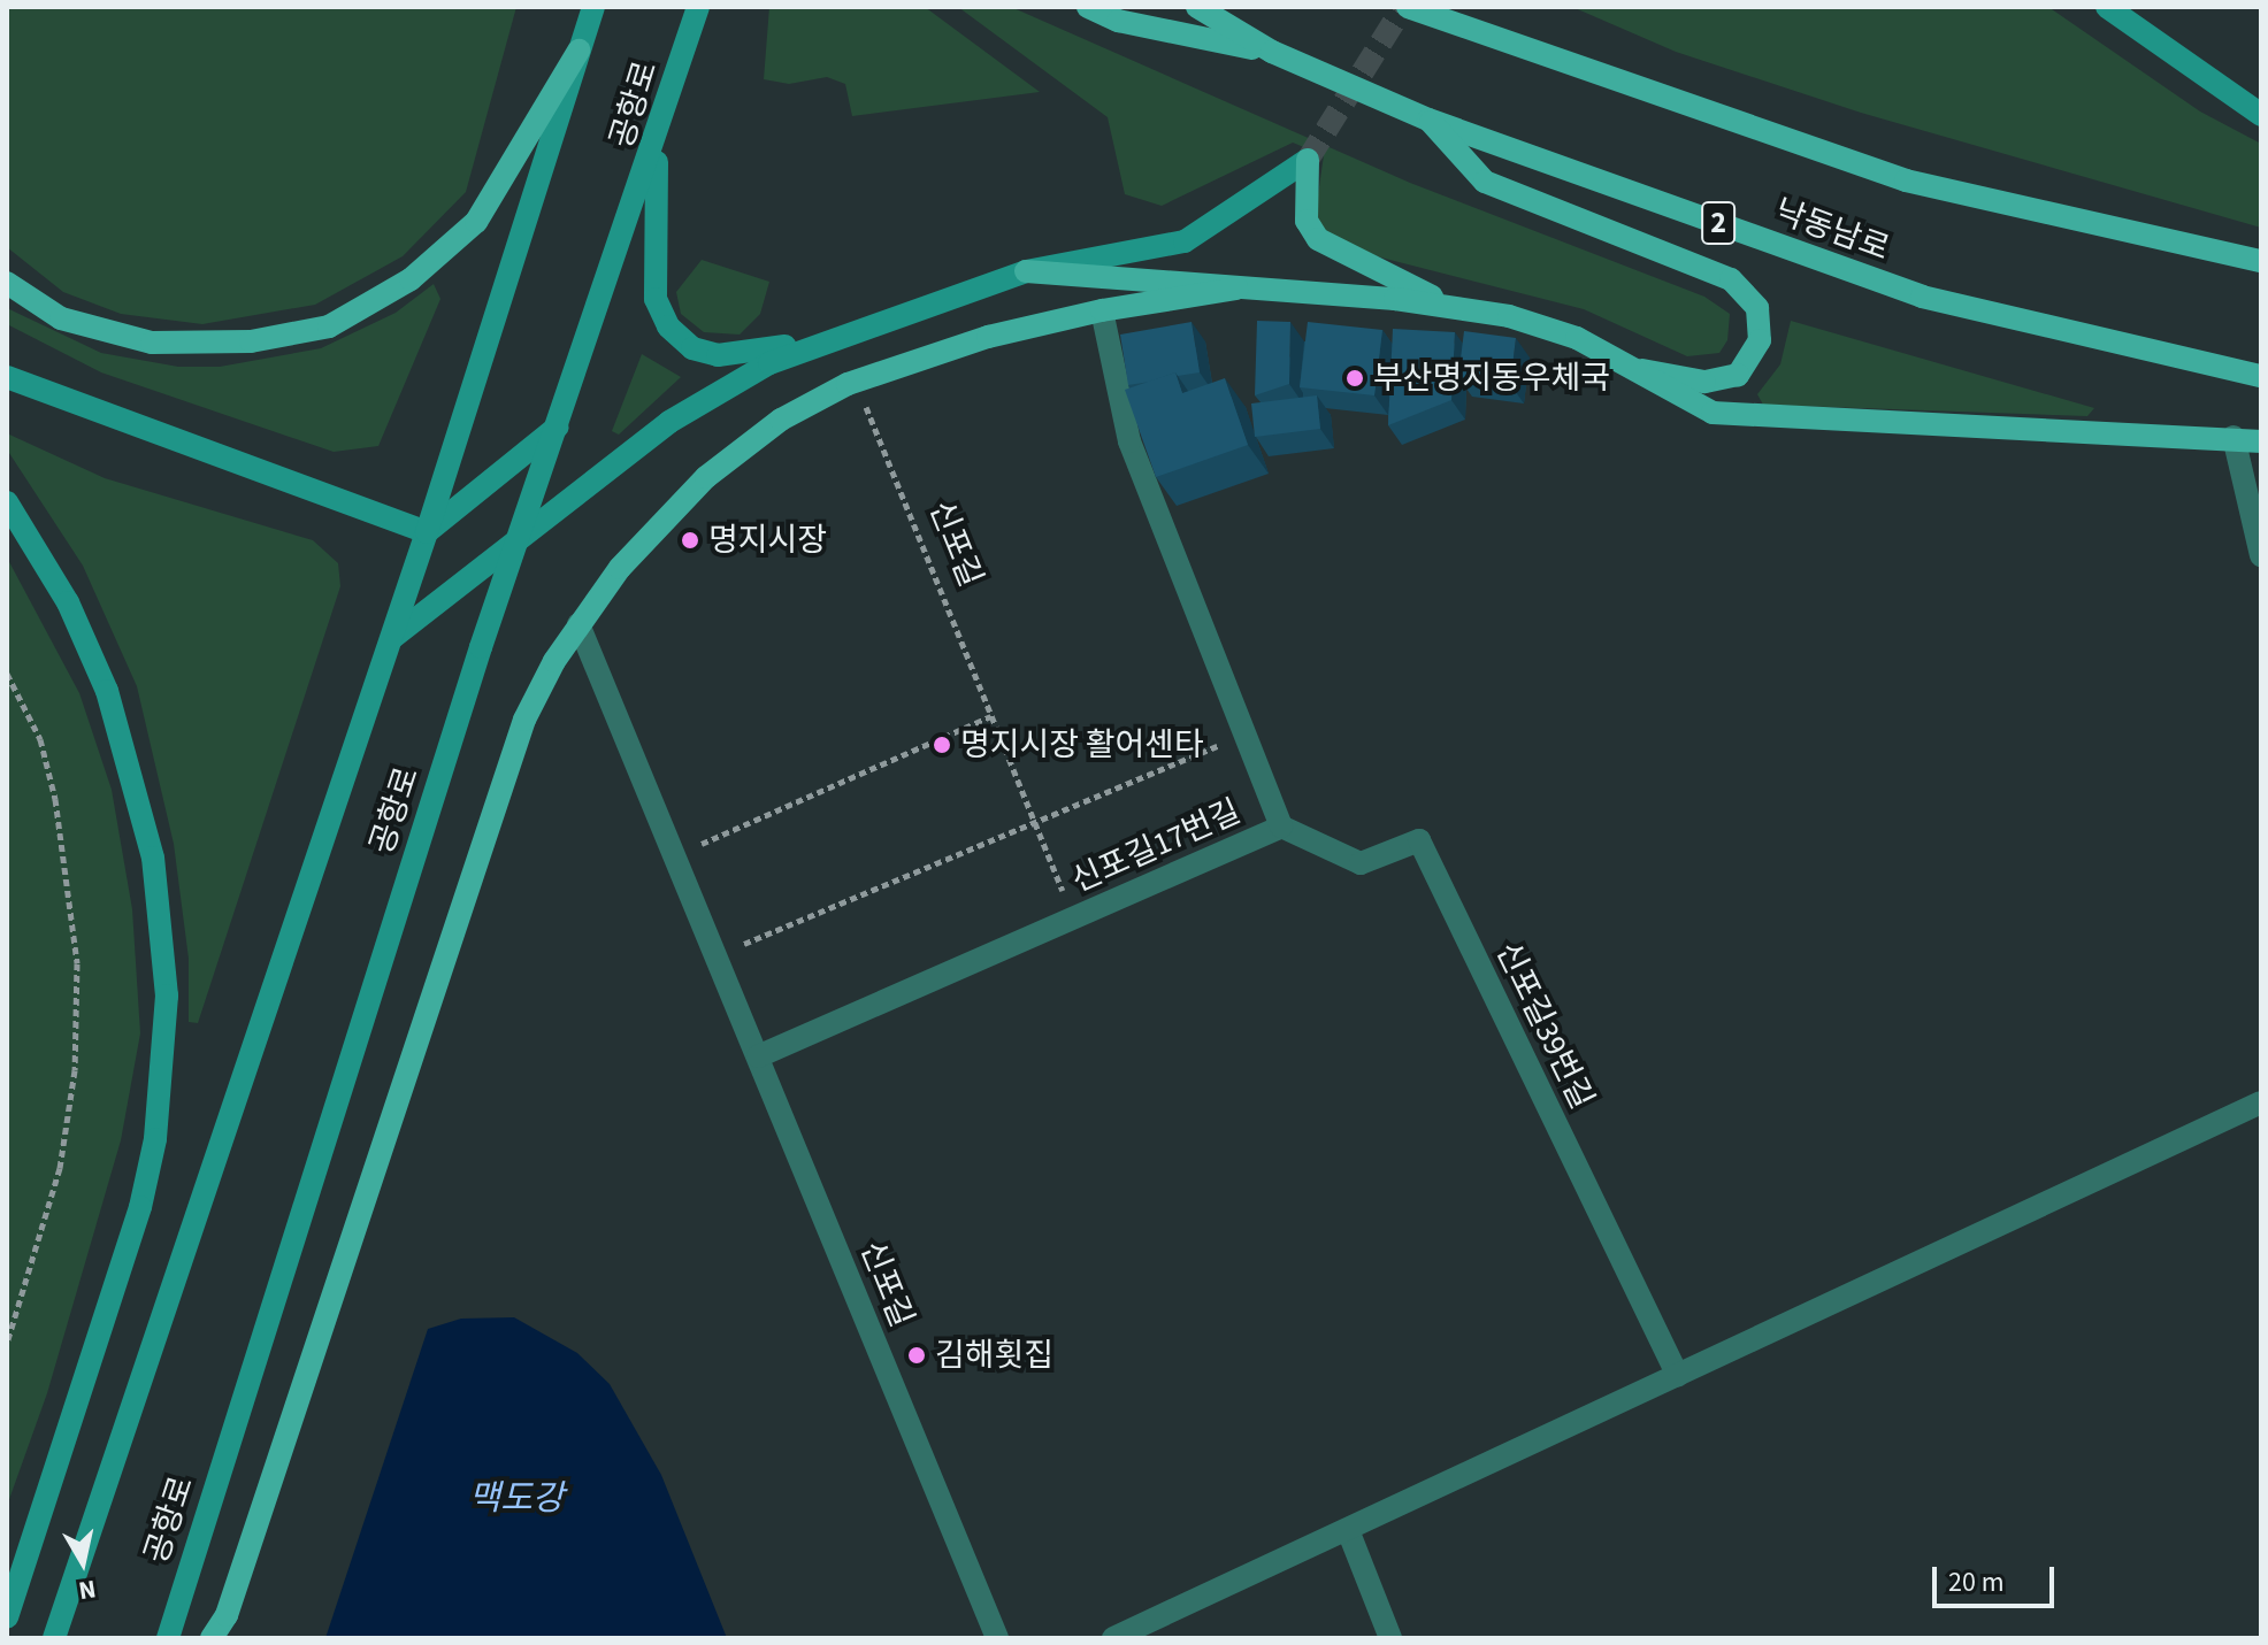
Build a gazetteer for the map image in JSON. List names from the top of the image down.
{
  "streets": {
    "main road": ["공항로", "2", "낙동남로"],
    "street": ["신포길", "신포길17번길", "신포길39번길"]
  },
  "crossings": [
    ["신포길", "신포길17번길"],
    ["신포길17번길", "신포길39번길"]
  ],
  "water": ["맥도강"],
  "places": [
    "부산명지동우체국",
    "명지시장",
    "명지시장 활어센타",
    "김해횟집"
  ],
  "scale_bar": "20 m",
  "north": "bottom"
}
